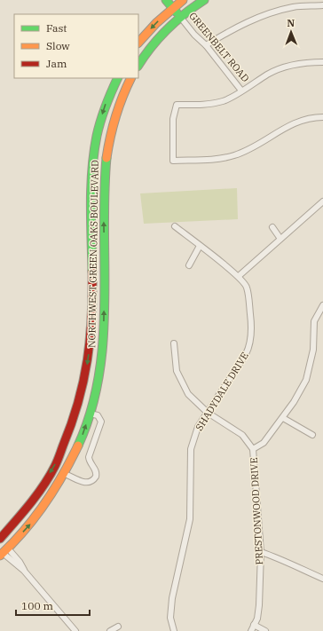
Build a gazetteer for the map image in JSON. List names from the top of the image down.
{
  "streets": {
    "main road": ["GREENBELT ROAD", "NORTHWEST GREEN OAKS BOULEVARD"],
    "street": ["SHADYDALE DRIVE", "PRESTONWOOD DRIVE"]
  },
  "crossings": [
    ["SHADYDALE DRIVE", "PRESTONWOOD DRIVE"]
  ],
  "legend": ["Fast", "Slow", "Jam"],
  "scale_bar": "100 m",
  "north": "top"
}
